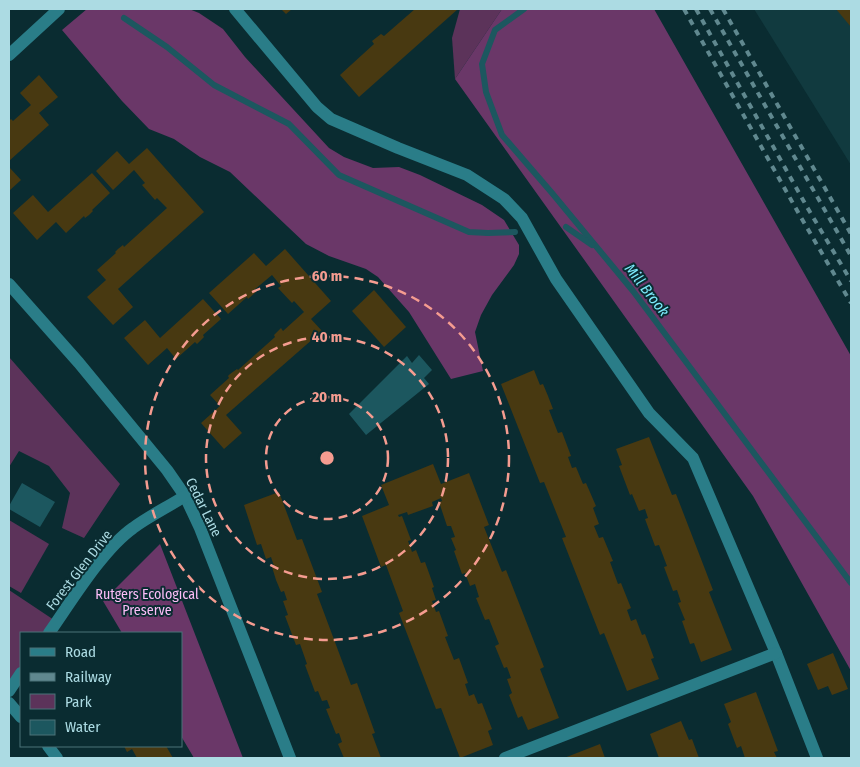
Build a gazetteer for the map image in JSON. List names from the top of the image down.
{
  "streets": {
    "street": ["Cedar Lane", "Forest Glen Drive"]
  },
  "crossings": [
    ["Cedar Lane", "Forest Glen Drive"]
  ],
  "water": ["Mill Brook"],
  "parks": ["Rutgers Ecological Preserve"],
  "legend": [
    "Road",
    "Railway",
    "Park",
    "Water"
  ],
  "rings": ["60 m", "40 m", "20 m"]
}
